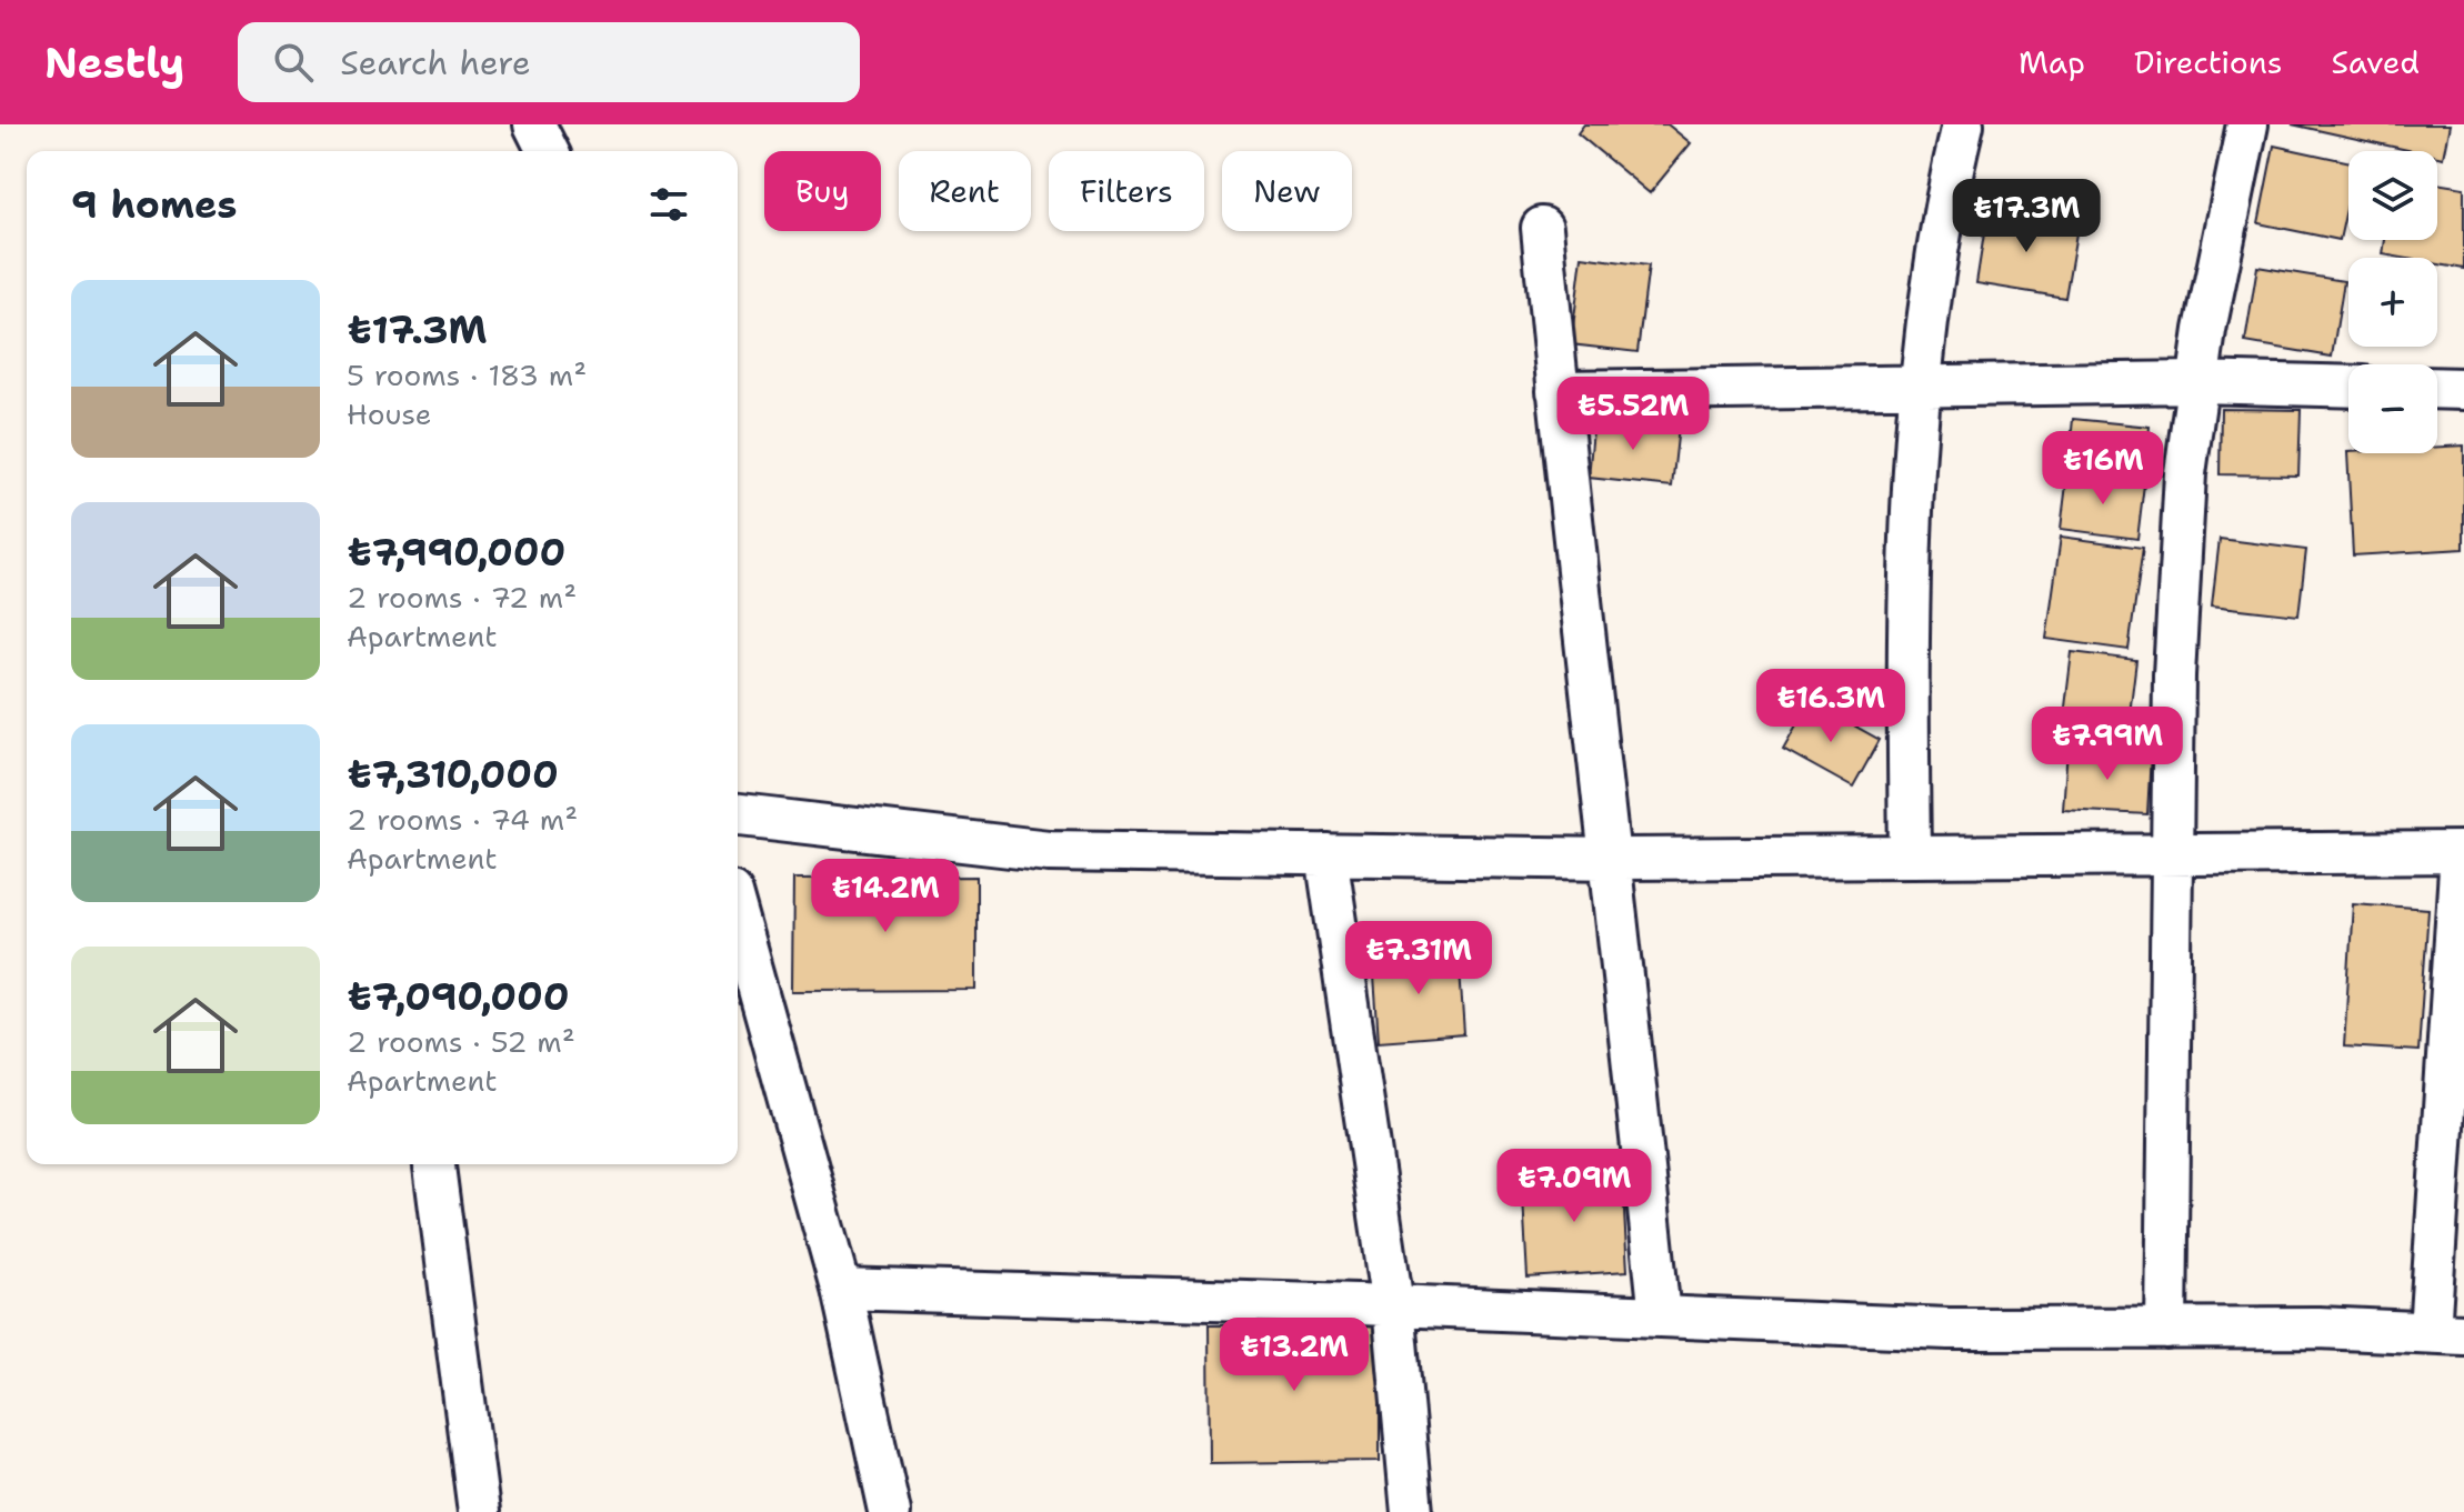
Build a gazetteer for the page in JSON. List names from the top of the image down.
{
  "page": {
    "header": "Nestly",
    "search": "Search here",
    "nav": ["Map", "Directions", "Saved"],
    "map_buttons": ["+", "−"],
    "chip": [
      "Buy",
      "Rent",
      "Filters",
      "New"
    ],
    "heading": "9 homes",
    "price": [
      "₺17.3M",
      "₺5.52M",
      "₺16M",
      "₺16.3M",
      "₺7.99M",
      "₺14.2M",
      "₺7.31M",
      "₺7.09M",
      "₺13.2M"
    ],
    "list": [
      {
        "name": "₺17.3M",
        "note": "5 rooms · 183 m² · House"
      },
      {
        "name": "₺7,990,000",
        "note": "2 rooms · 72 m² · Apartment"
      },
      {
        "name": "₺7,310,000",
        "note": "2 rooms · 74 m² · Apartment"
      },
      {
        "name": "₺7,090,000",
        "note": "2 rooms · 52 m² · Apartment"
      }
    ]
  }
}
